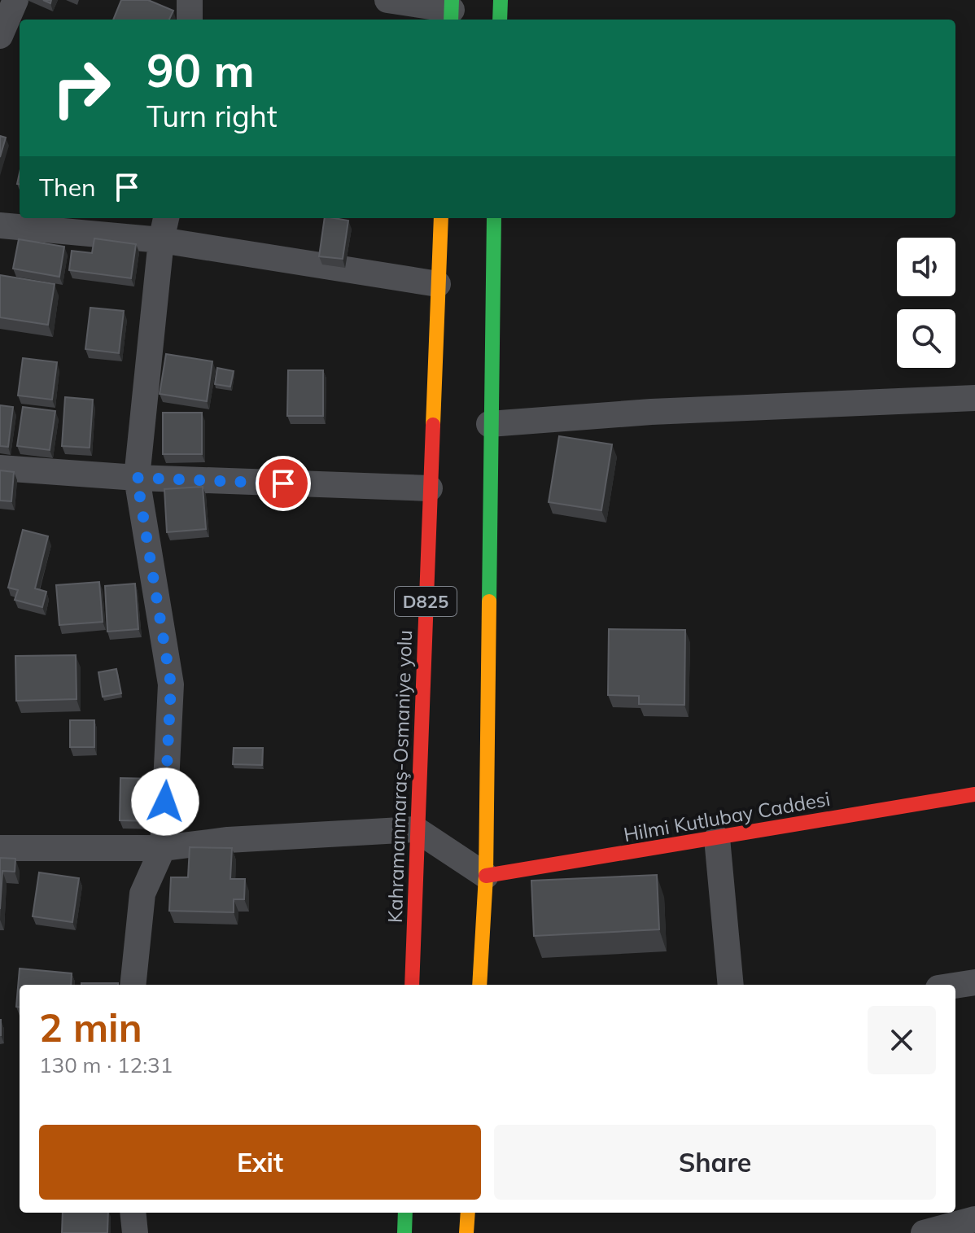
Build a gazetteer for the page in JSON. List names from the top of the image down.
{
  "streets": {
    "main road": ["D825", "Kahramanmaraş-Osmaniye yolu", "Hilmi Kutlubay Caddesi"]
  },
  "page": {
    "turn": ["90 m", "Turn right"],
    "then": "Then",
    "heading": ["2 min", "130 m · 12:31"],
    "buttons": ["Exit", "Share"]
  }
}
